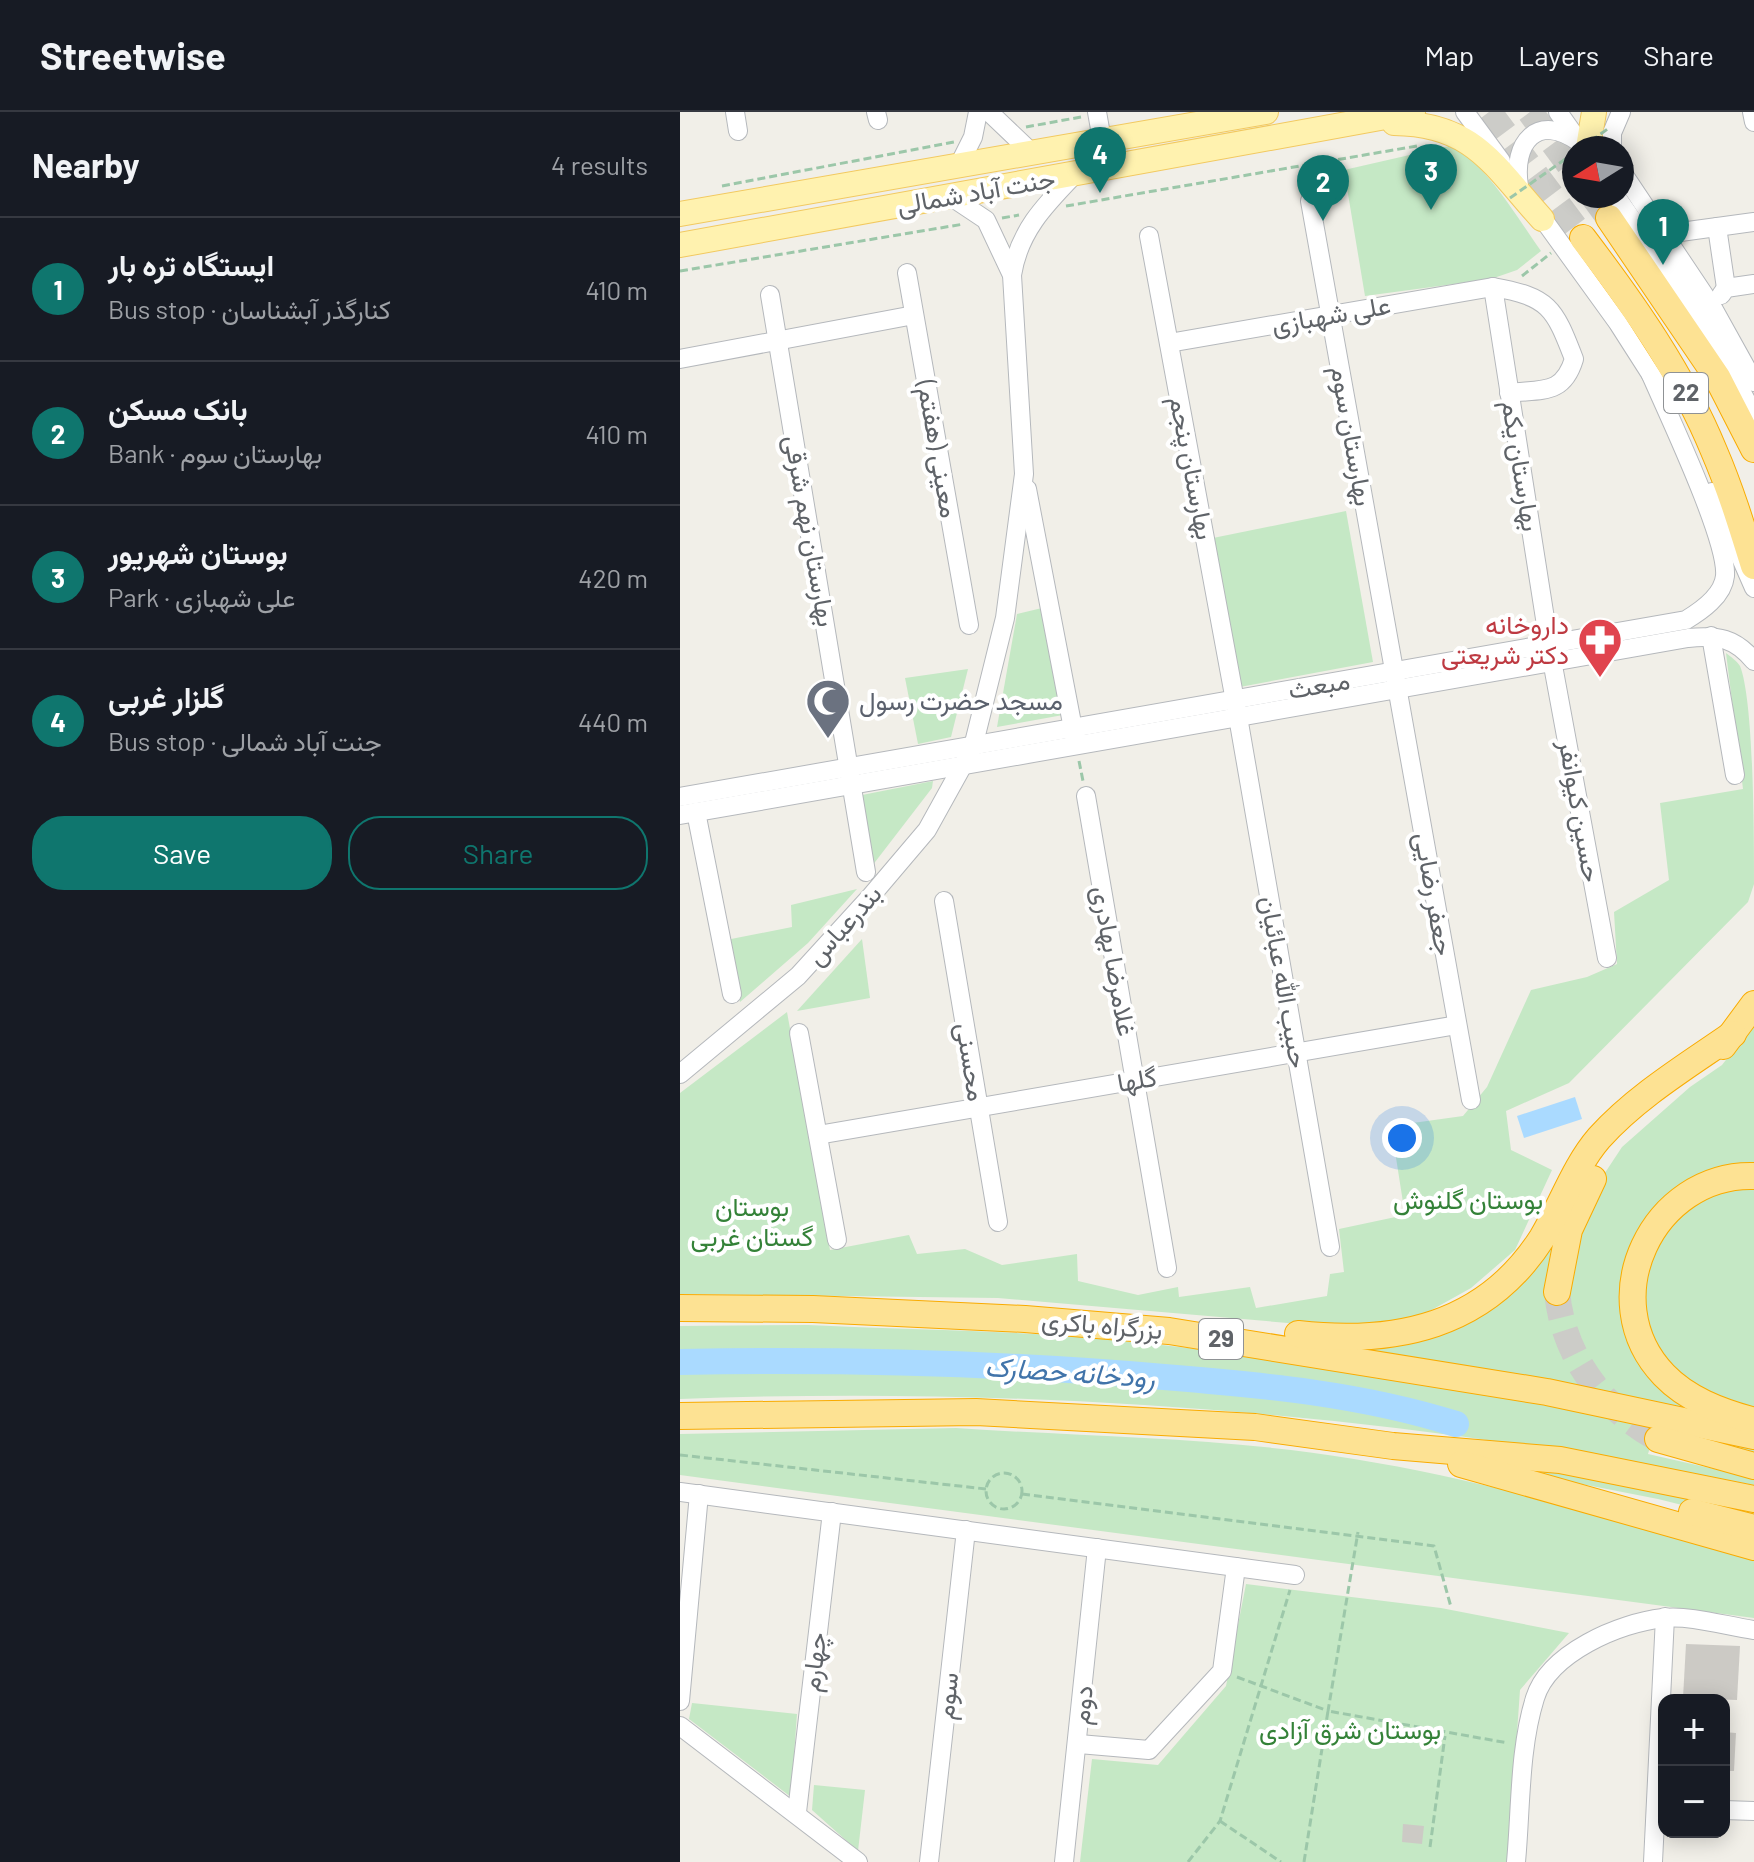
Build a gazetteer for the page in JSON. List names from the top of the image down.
{
  "streets": {
    "highway": ["22", "بزرگراه باکری", "29"],
    "main road": ["جنت آباد شمالی"],
    "street": [
      "علی شهبازی",
      "بهارستان سوم",
      "معینی (هفتم)",
      "بهارستان یکم",
      "بهارستان پنجم",
      "بهارستان نهم شرقی",
      "مبعث",
      "حسین کیوانفر",
      "جعفر رضایی",
      "بندرعباس",
      "غلامرضا بهادری",
      "حبیب الله عبائیان",
      "محسنی",
      "گلها",
      "چهارم",
      "سوم",
      "دوم"
    ]
  },
  "crossings": [
    ["علی شهبازی", "بهارستان سوم"],
    ["علی شهبازی", "بهارستان یکم"],
    ["علی شهبازی", "بهارستان پنجم"],
    ["بهارستان سوم", "مبعث"],
    ["بهارستان سوم", "جعفر رضایی"],
    ["بهارستان یکم", "مبعث"],
    ["بهارستان یکم", "حسین کیوانفر"],
    ["بهارستان پنجم", "مبعث"],
    ["بهارستان پنجم", "حبیب الله عبائیان"],
    ["بهارستان نهم شرقی", "مبعث"],
    ["مبعث", "حسین کیوانفر"],
    ["مبعث", "جعفر رضایی"],
    ["مبعث", "بندرعباس"],
    ["مبعث", "حبیب الله عبائیان"],
    ["جعفر رضایی", "گلها"],
    ["غلامرضا بهادری", "گلها"],
    ["حبیب الله عبائیان", "گلها"],
    ["محسنی", "گلها"]
  ],
  "water": ["رودخانه حصارک"],
  "parks": ["بوستان گلنوش", "بوستان گستان غربی", "بوستان شرق آزادی"],
  "places": {
    "pharmacy": ["داروخانه دکتر شریعتی"],
    "mosque": ["مسجد حضرت رسول"]
  },
  "north": "left",
  "page": {
    "header": "Streetwise",
    "nav": ["Map", "Layers", "Share"],
    "heading": ["Nearby", "4 results"],
    "pins": [
      "4",
      "3",
      "2",
      "1"
    ],
    "list": [
      {
        "mark": "1",
        "name": "ایستگاه تره بار",
        "note": "Bus stop · کنارگذر آبشناسان",
        "value": "410 m"
      },
      {
        "mark": "2",
        "name": "بانک مسکن",
        "note": "Bank · بهارستان سوم",
        "value": "410 m"
      },
      {
        "mark": "3",
        "name": "بوستان شهریور",
        "note": "Park · علی شهبازی",
        "value": "420 m"
      },
      {
        "mark": "4",
        "name": "گلزار غربی",
        "note": "Bus stop · جنت آباد شمالی",
        "value": "440 m"
      }
    ],
    "buttons": ["Save", "Share"],
    "map_buttons": ["+", "−"]
  }
}
